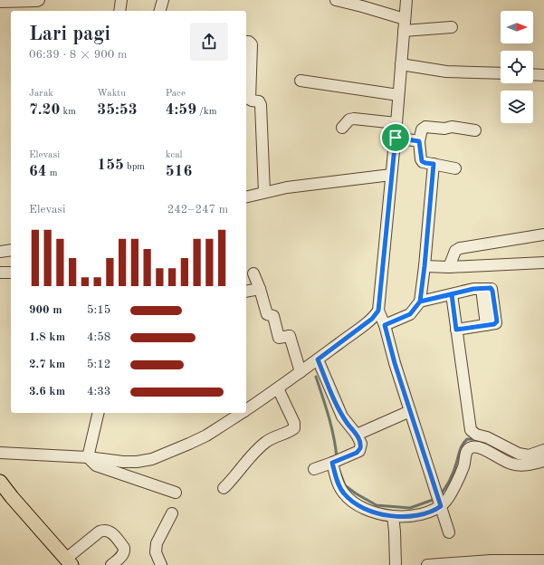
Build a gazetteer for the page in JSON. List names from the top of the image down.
{
  "north": "right",
  "page": {
    "heading": ["Lari pagi", "06:39 · 8 × 900 m"],
    "stats": [
      ["Jarak", "7.20 km"],
      ["Waktu", "35:53"],
      ["Pace", "4:59 /km"],
      ["Elevasi", "64 m"],
      ["155 bpm"],
      ["kcal", "516"]
    ],
    "chart": ["Elevasi", "242–247 m"],
    "list": [
      {
        "name": "900 m",
        "note": "5:15"
      },
      {
        "name": "1.8 km",
        "note": "4:58"
      },
      {
        "name": "2.7 km",
        "note": "5:12"
      },
      {
        "name": "3.6 km",
        "note": "4:33"
      }
    ]
  }
}
